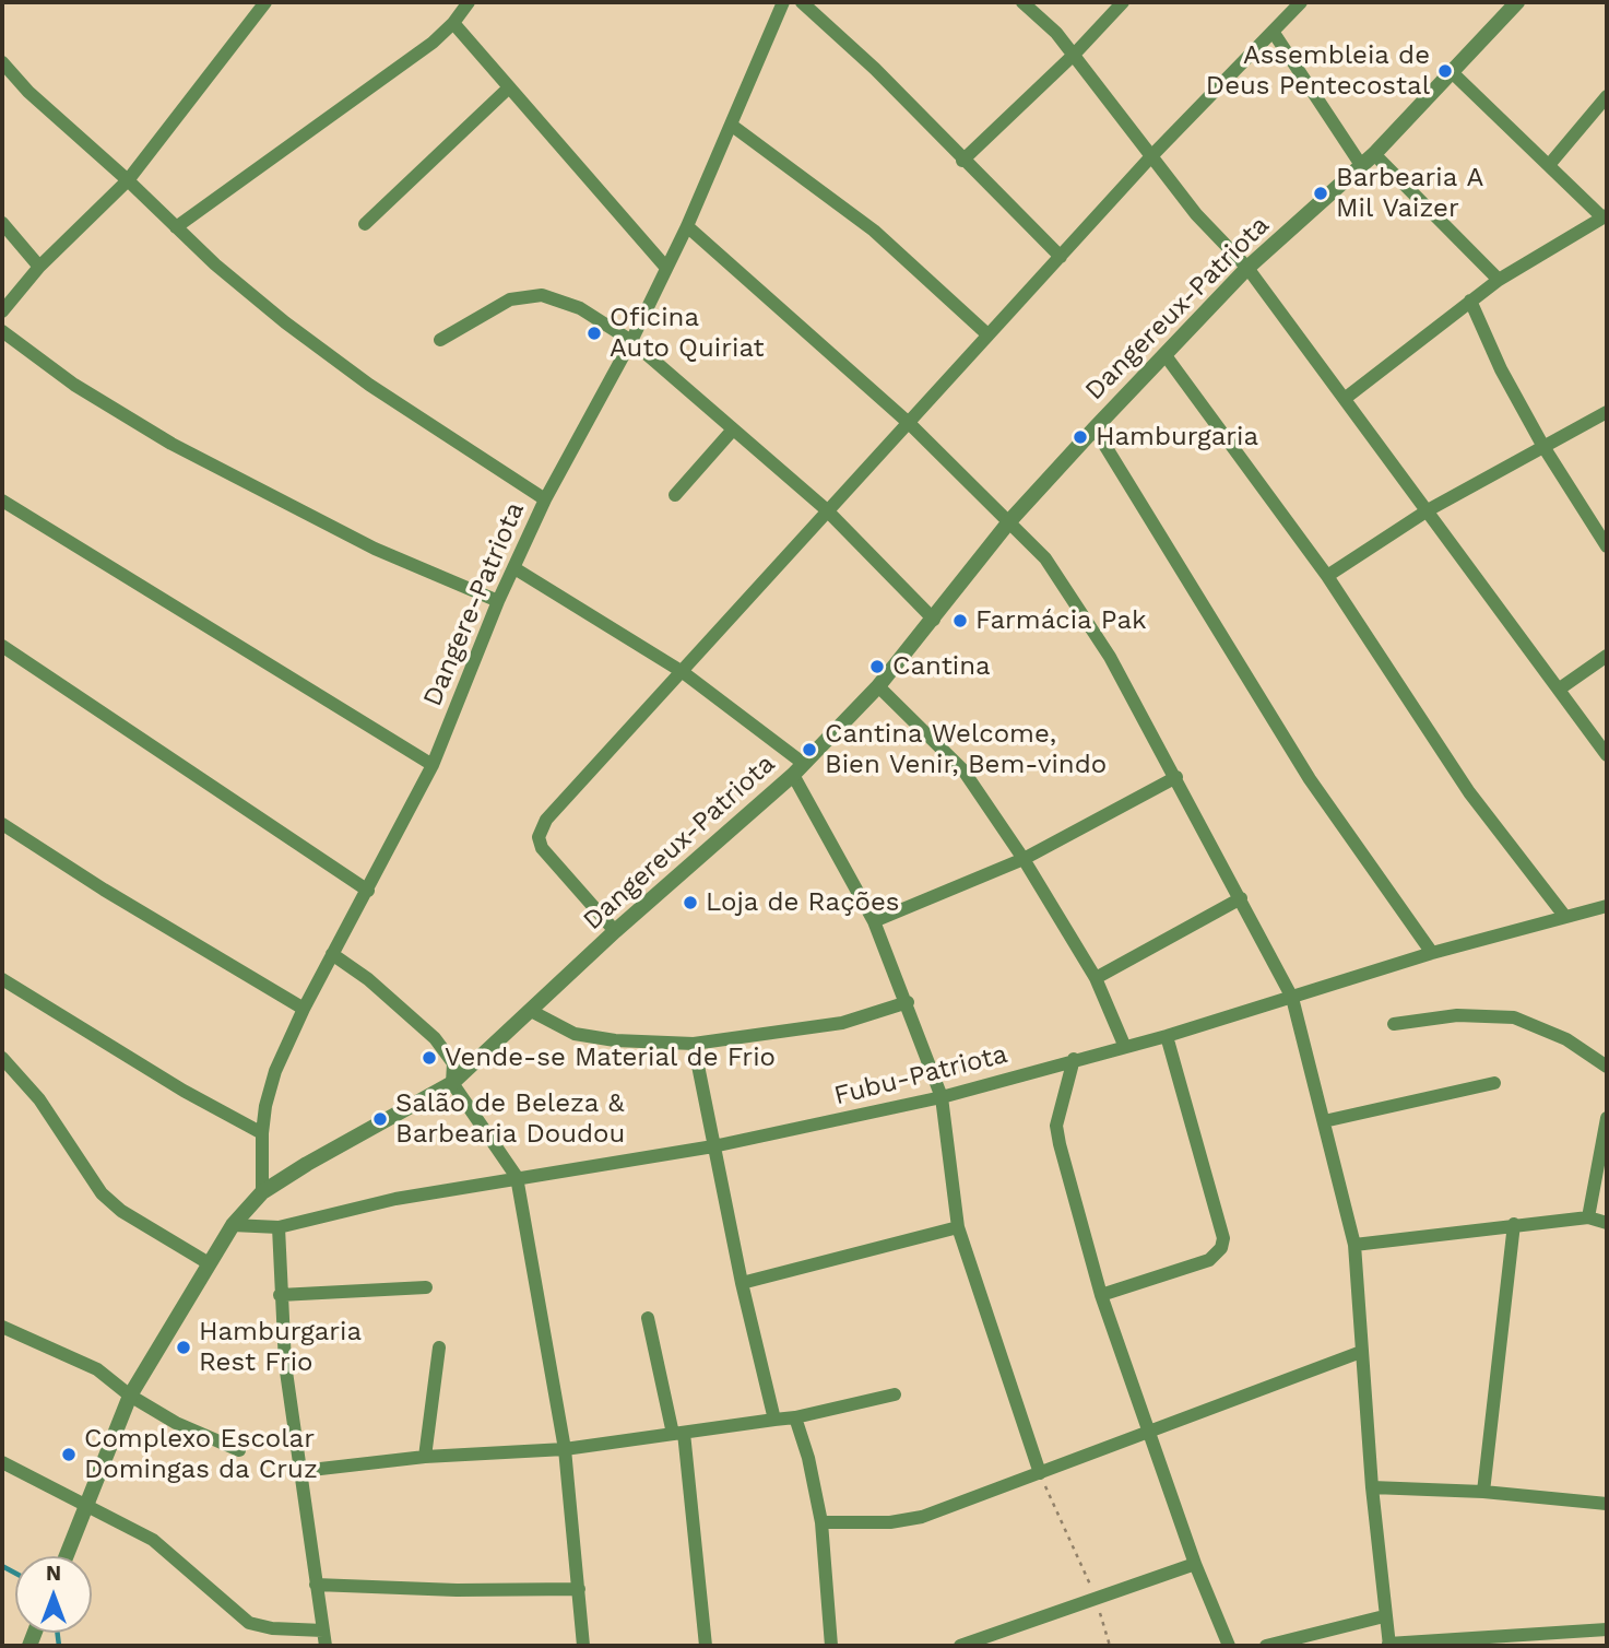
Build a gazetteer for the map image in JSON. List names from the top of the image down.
{
  "streets": {
    "street": ["Dangereux-Patriota", "Dangere-Patriota", "Fubu-Patriota"]
  },
  "crossings": [
    ["Dangereux-Patriota", "Dangere-Patriota"]
  ],
  "places": [
    "Assembleia de Deus Pentecostal",
    "Barbearia A Mil Vaizer",
    "Oficina Auto Quiriat",
    "Hamburgaria",
    "Farmácia Pak",
    "Cantina",
    "Cantina Welcome, Bien Venir, Bem-vindo",
    "Loja de Rações",
    "Vende-se Material de Frio",
    "Salão de Beleza & Barbearia Doudou",
    "Hamburgaria Rest Frio",
    "Complexo Escolar Domingas da Cruz"
  ],
  "north": "top"
}
